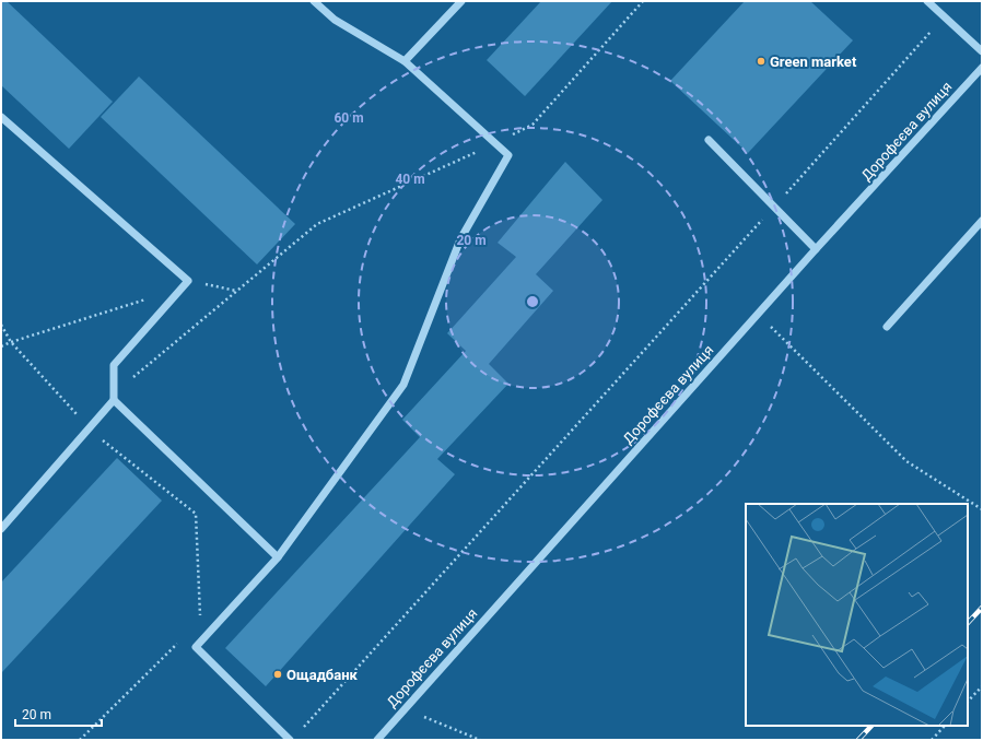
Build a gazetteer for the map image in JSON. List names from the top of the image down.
{
  "streets": {
    "street": ["Дорофєєва вулиця"]
  },
  "places": ["Green market", "Ощадбанк"],
  "scale_bar": "20 m",
  "rings": ["60 m", "40 m", "20 m"]
}
